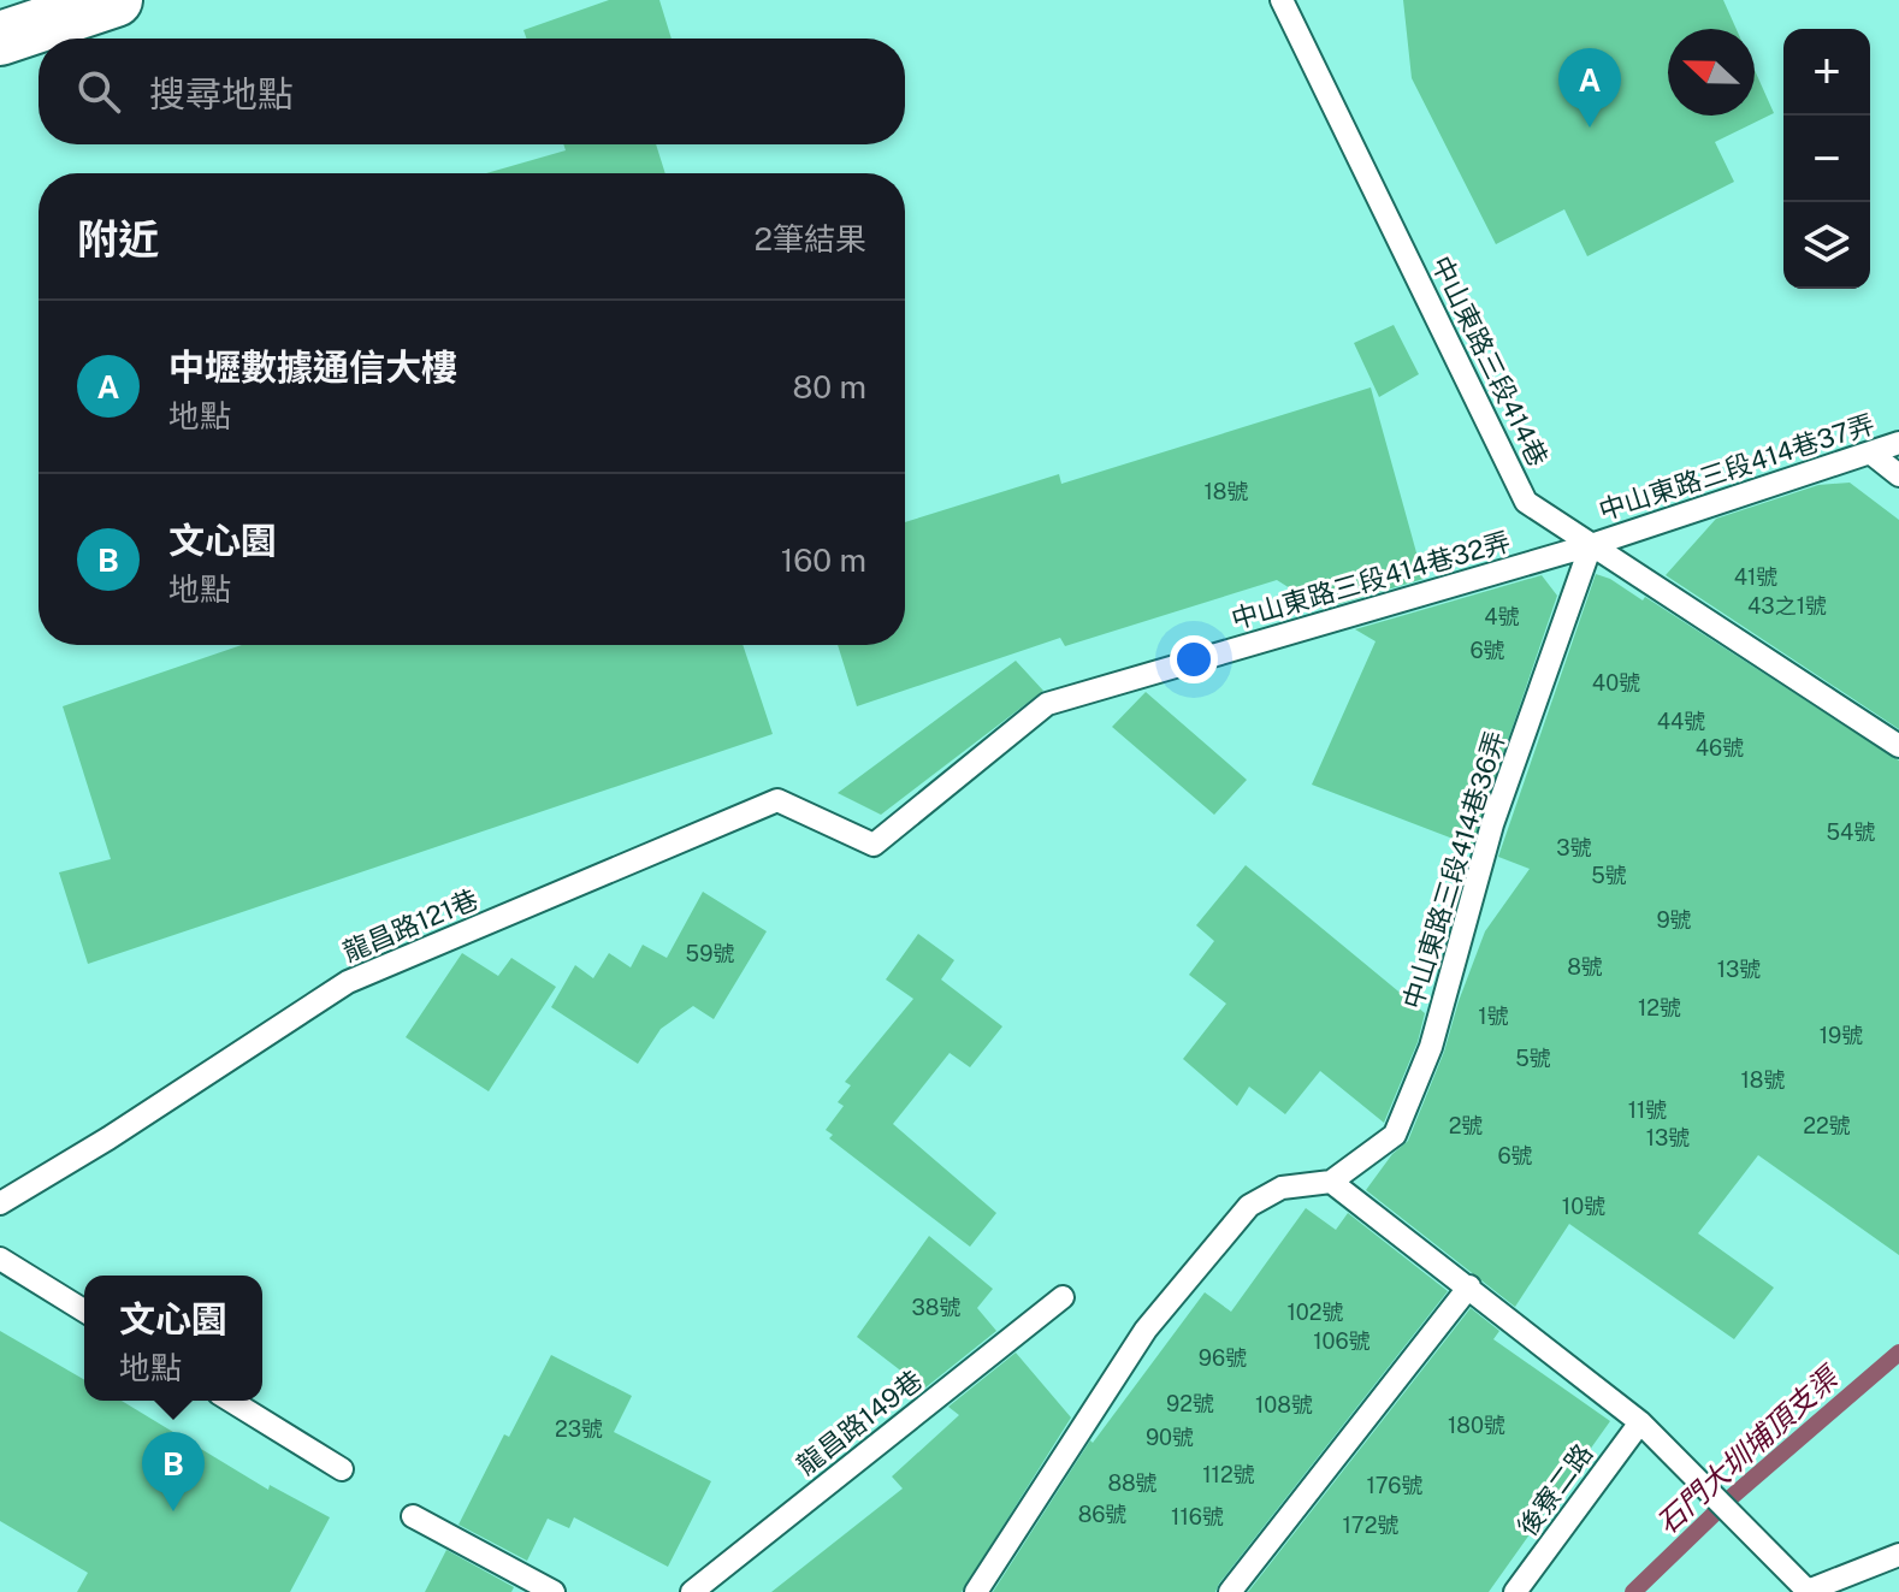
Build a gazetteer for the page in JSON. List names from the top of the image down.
{
  "streets": {
    "lane": [
      "中山東路三段414巷",
      "中山東路三段414巷37弄",
      "中山東路三段414巷32弄",
      "中山東路三段414巷36弄",
      "龍昌路121巷",
      "龍昌路149巷",
      "後寮二路"
    ]
  },
  "crossings": [
    ["中山東路三段414巷", "中山東路三段414巷37弄"],
    ["中山東路三段414巷", "中山東路三段414巷32弄"],
    ["中山東路三段414巷", "中山東路三段414巷36弄"],
    ["中山東路三段414巷37弄", "中山東路三段414巷32弄"],
    ["中山東路三段414巷37弄", "中山東路三段414巷36弄"],
    ["中山東路三段414巷32弄", "中山東路三段414巷36弄"],
    ["中山東路三段414巷32弄", "龍昌路121巷"]
  ],
  "water": ["石門大圳埔頂支渠"],
  "house_numbers": [
    "18號",
    "41號",
    "43之1號",
    "4號",
    "6號",
    "40號",
    "44號",
    "46號",
    "54號",
    "3號",
    "5號",
    "9號",
    "59號",
    "8號",
    "13號",
    "12號",
    "1號",
    "19號",
    "5號",
    "18號",
    "11號",
    "2號",
    "22號",
    "13號",
    "6號",
    "10號",
    "38號",
    "102號",
    "106號",
    "96號",
    "92號",
    "108號",
    "180號",
    "23號",
    "90號",
    "112號",
    "88號",
    "176號",
    "86號",
    "116號",
    "172號"
  ],
  "north": "left",
  "page": {
    "map_buttons": ["+", "−"],
    "search": "搜尋地點",
    "pins": ["A", "B"],
    "heading": ["附近", "2筆結果"],
    "list": [
      {
        "mark": "A",
        "name": "中壢數據通信大樓",
        "note": "地點",
        "value": "80 m"
      },
      {
        "mark": "B",
        "name": "文心園",
        "note": "地點",
        "value": "160 m"
      }
    ],
    "popup": ["文心園", "地點"]
  }
}
